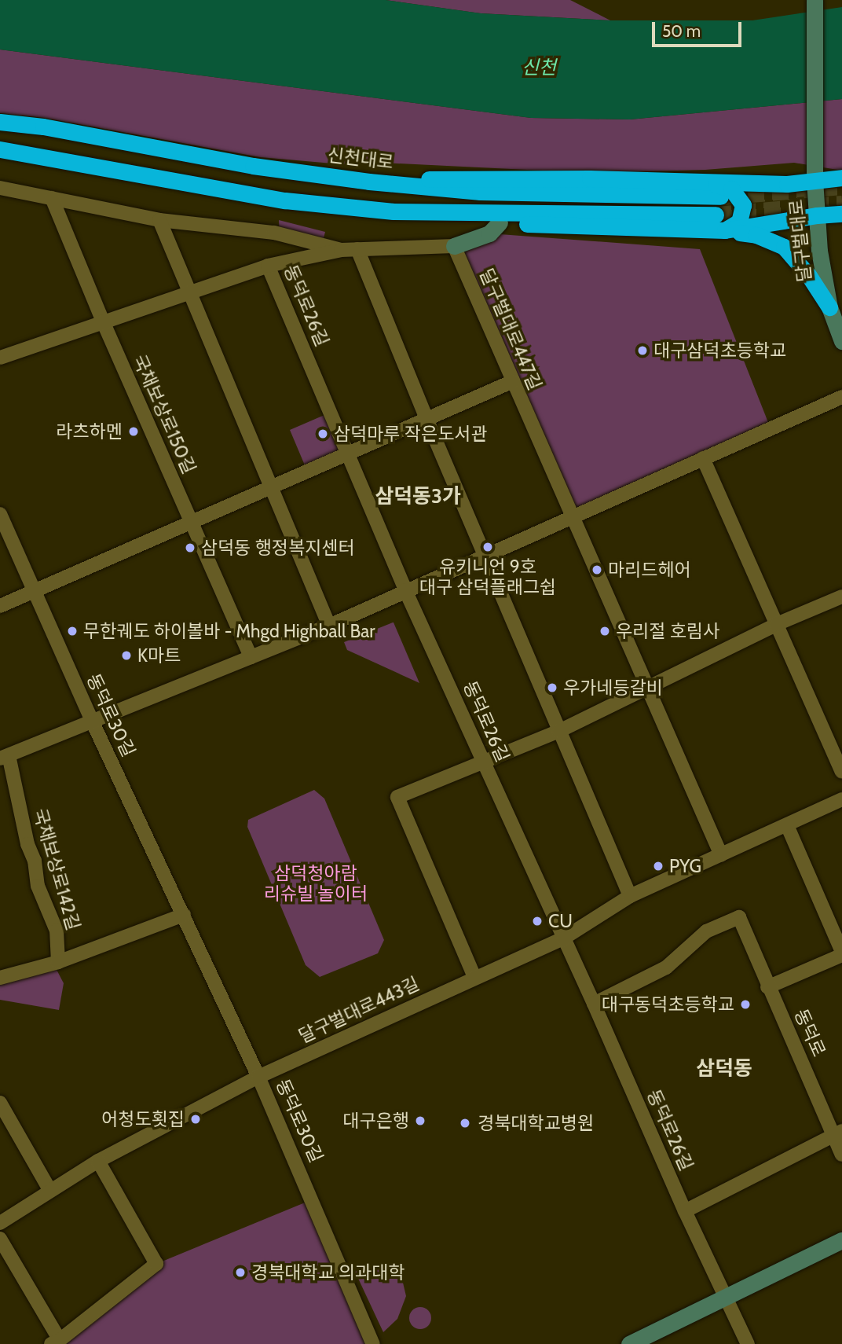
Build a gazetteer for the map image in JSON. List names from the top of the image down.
{
  "streets": {
    "highway": ["신천대로"],
    "main road": ["달구벌대로"],
    "street": [
      "동덕로26길",
      "달구벌대로447길",
      "국채보상로150길",
      "동덕로30길",
      "국채보상로142길",
      "달구벌대로443길",
      "동덕로"
    ]
  },
  "crossings": [
    ["동덕로26길", "달구벌대로443길"],
    ["동덕로26길", "동덕로"],
    ["달구벌대로447길", "달구벌대로443길"],
    ["동덕로30길", "국채보상로142길"],
    ["동덕로30길", "달구벌대로443길"]
  ],
  "districts": ["삼덕동3가", "삼덕동"],
  "water": ["신천"],
  "parks": ["삼덕청아람 리슈빌 놀이터"],
  "places": [
    "대구삼덕초등학교",
    "라츠하멘",
    "삼덕마루 작은도서관",
    "유키니언 9호 대구 삼덕플래그쉽",
    "삼덕동 행정복지센터",
    "마리드헤어",
    "무한궤도 하이볼바 - Mhgd Highball Bar",
    "우리절 호림사",
    "K마트",
    "우가네등갈비",
    "PYG",
    "CU",
    "대구동덕초등학교",
    "어청도횟집",
    "대구은행",
    "경북대학교병원",
    "경북대학교 의과대학"
  ],
  "scale_bar": "50 m"
}
